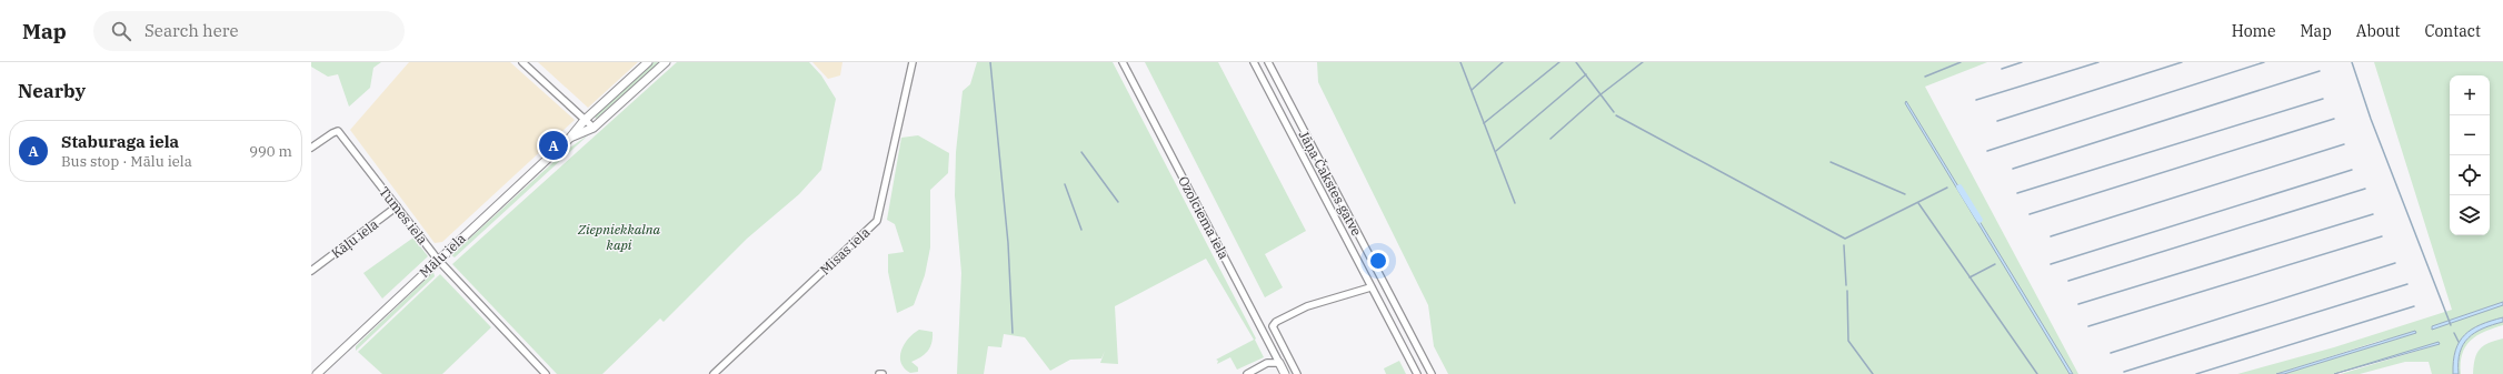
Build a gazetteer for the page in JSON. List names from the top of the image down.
{
  "streets": {
    "street": [
      "Jāņa Čakstes gatve",
      "Tumes iela",
      "Ozolciema iela",
      "Kāļu iela",
      "Misas iela",
      "Mālu iela"
    ]
  },
  "crossings": [
    ["Tumes iela", "Kāļu iela"],
    ["Tumes iela", "Mālu iela"]
  ],
  "parks": ["Ziepniekkalna kapi"],
  "page": {
    "header": "Map",
    "search": "Search here",
    "nav": [
      "Home",
      "Map",
      "About",
      "Contact"
    ],
    "heading": "Nearby",
    "map_buttons": ["+", "−"],
    "list": [
      {
        "mark": "A",
        "name": "Staburaga iela",
        "note": "Bus stop · Mālu iela",
        "value": "990 m"
      }
    ],
    "pins": "A"
  }
}
